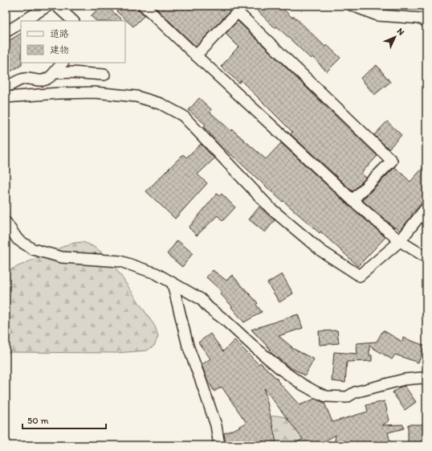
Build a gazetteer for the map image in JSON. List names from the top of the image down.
{
  "legend": ["道路", "建物"],
  "scale_bar": "50 m",
  "north": "top right"
}
